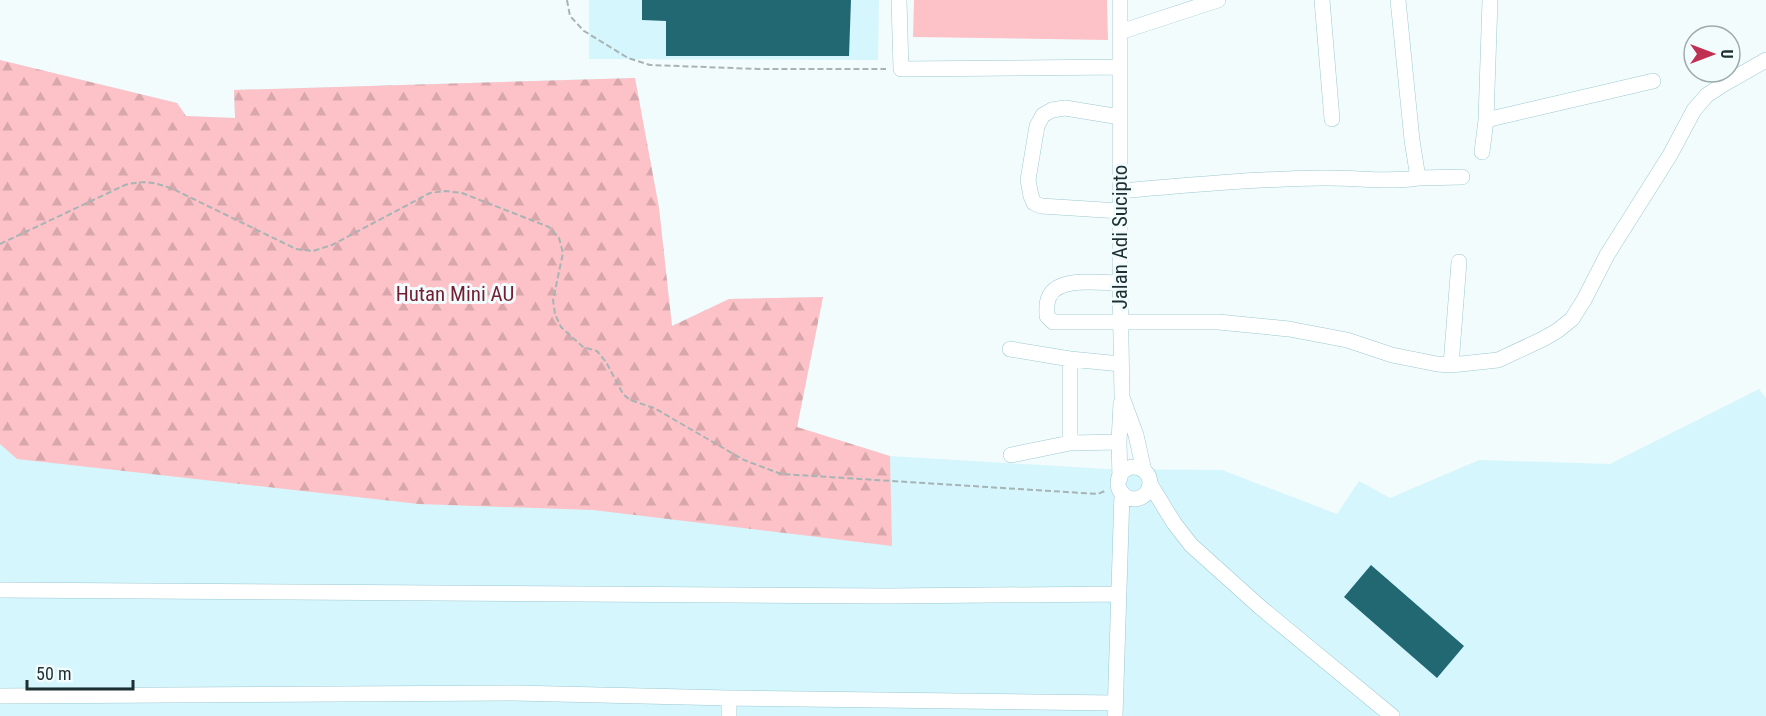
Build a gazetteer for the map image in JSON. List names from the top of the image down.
{
  "streets": {
    "street": ["Jalan Adi Sucipto"]
  },
  "parks": ["Hutan Mini AU"],
  "scale_bar": "50 m",
  "north": "right"
}
